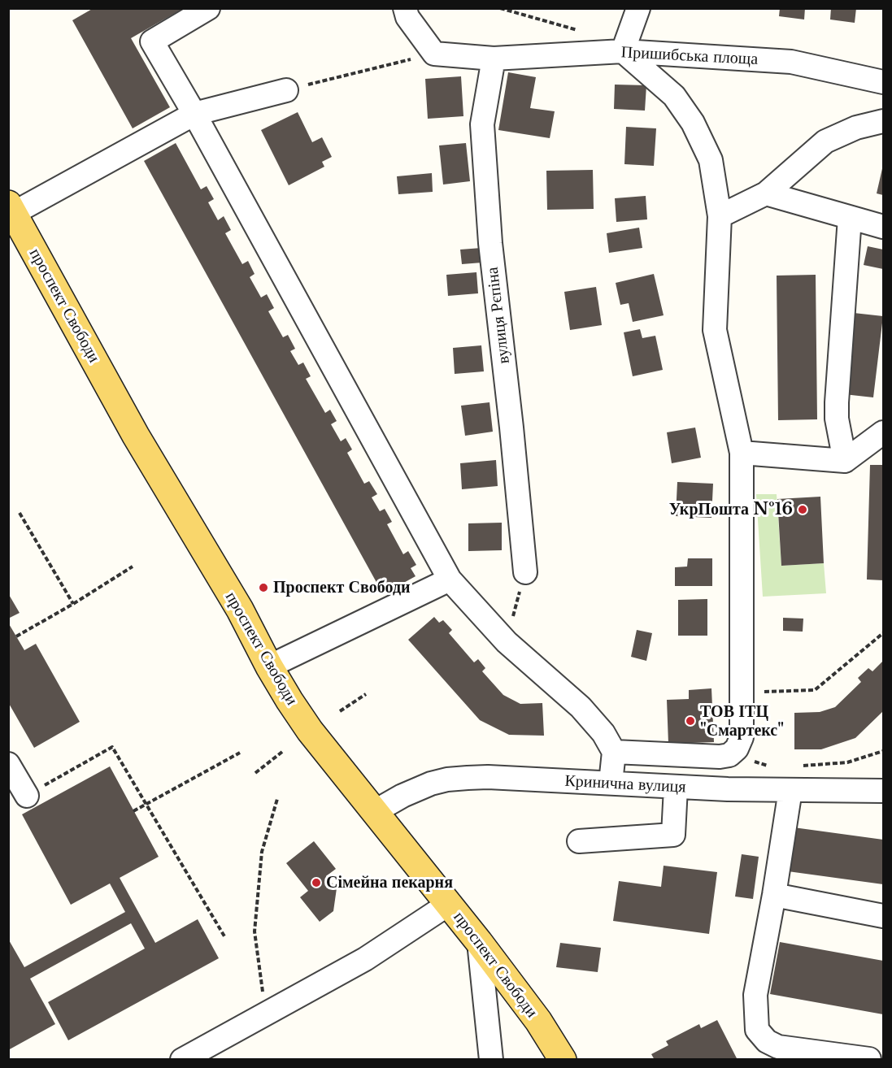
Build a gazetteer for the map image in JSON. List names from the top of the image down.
{
  "streets": {
    "main road": ["проспект Свободи"],
    "street": ["Пришибська площа", "вулиця Рєпіна", "Кринична вулиця"]
  },
  "crossings": [
    ["Пришибська площа", "вулиця Рєпіна"],
    ["проспект Свободи", "Кринична вулиця"]
  ],
  "places": [
    "УкрПошта №16",
    "Проспект Свободи",
    "ТОВ ІТЦ \"Смартекс\"",
    "Сімейна пекарня"
  ]
}
